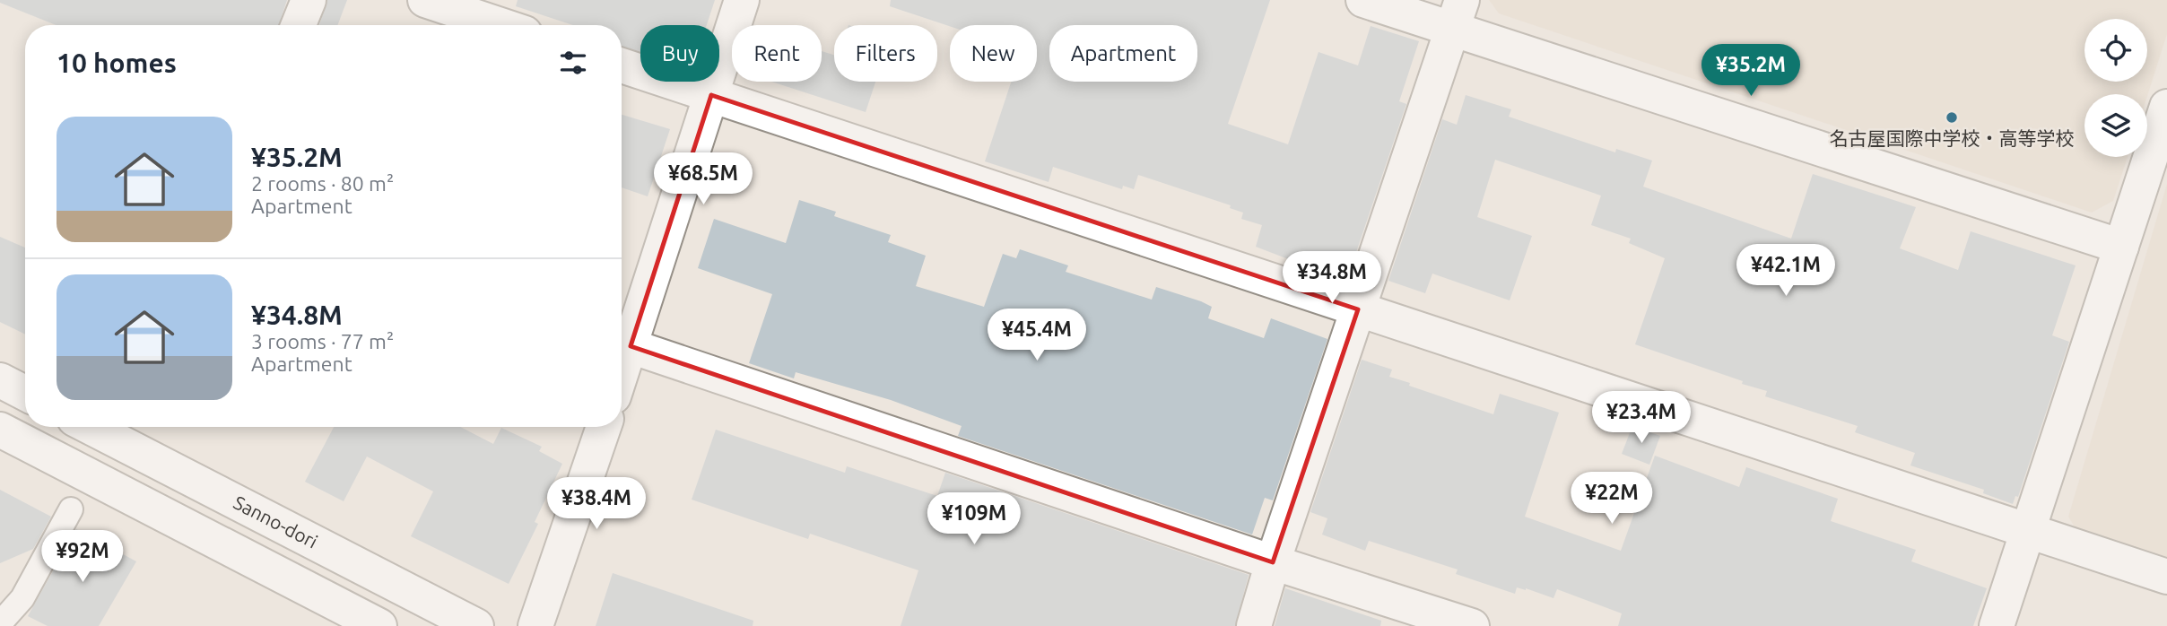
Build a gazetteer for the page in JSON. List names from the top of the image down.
{
  "streets": {
    "street": ["Sanno-dori"]
  },
  "places": ["名古屋国際中学校・高等学校"],
  "page": {
    "chip": [
      "Buy",
      "Rent",
      "Filters",
      "New",
      "Apartment"
    ],
    "heading": "10 homes",
    "price": [
      "¥35.2M",
      "¥68.5M",
      "¥42.1M",
      "¥34.8M",
      "¥45.4M",
      "¥23.4M",
      "¥22M",
      "¥38.4M",
      "¥109M",
      "¥92M"
    ],
    "list": [
      {
        "name": "¥35.2M",
        "note": "2 rooms · 80 m² · Apartment"
      },
      {
        "name": "¥34.8M",
        "note": "3 rooms · 77 m² · Apartment"
      }
    ]
  }
}
